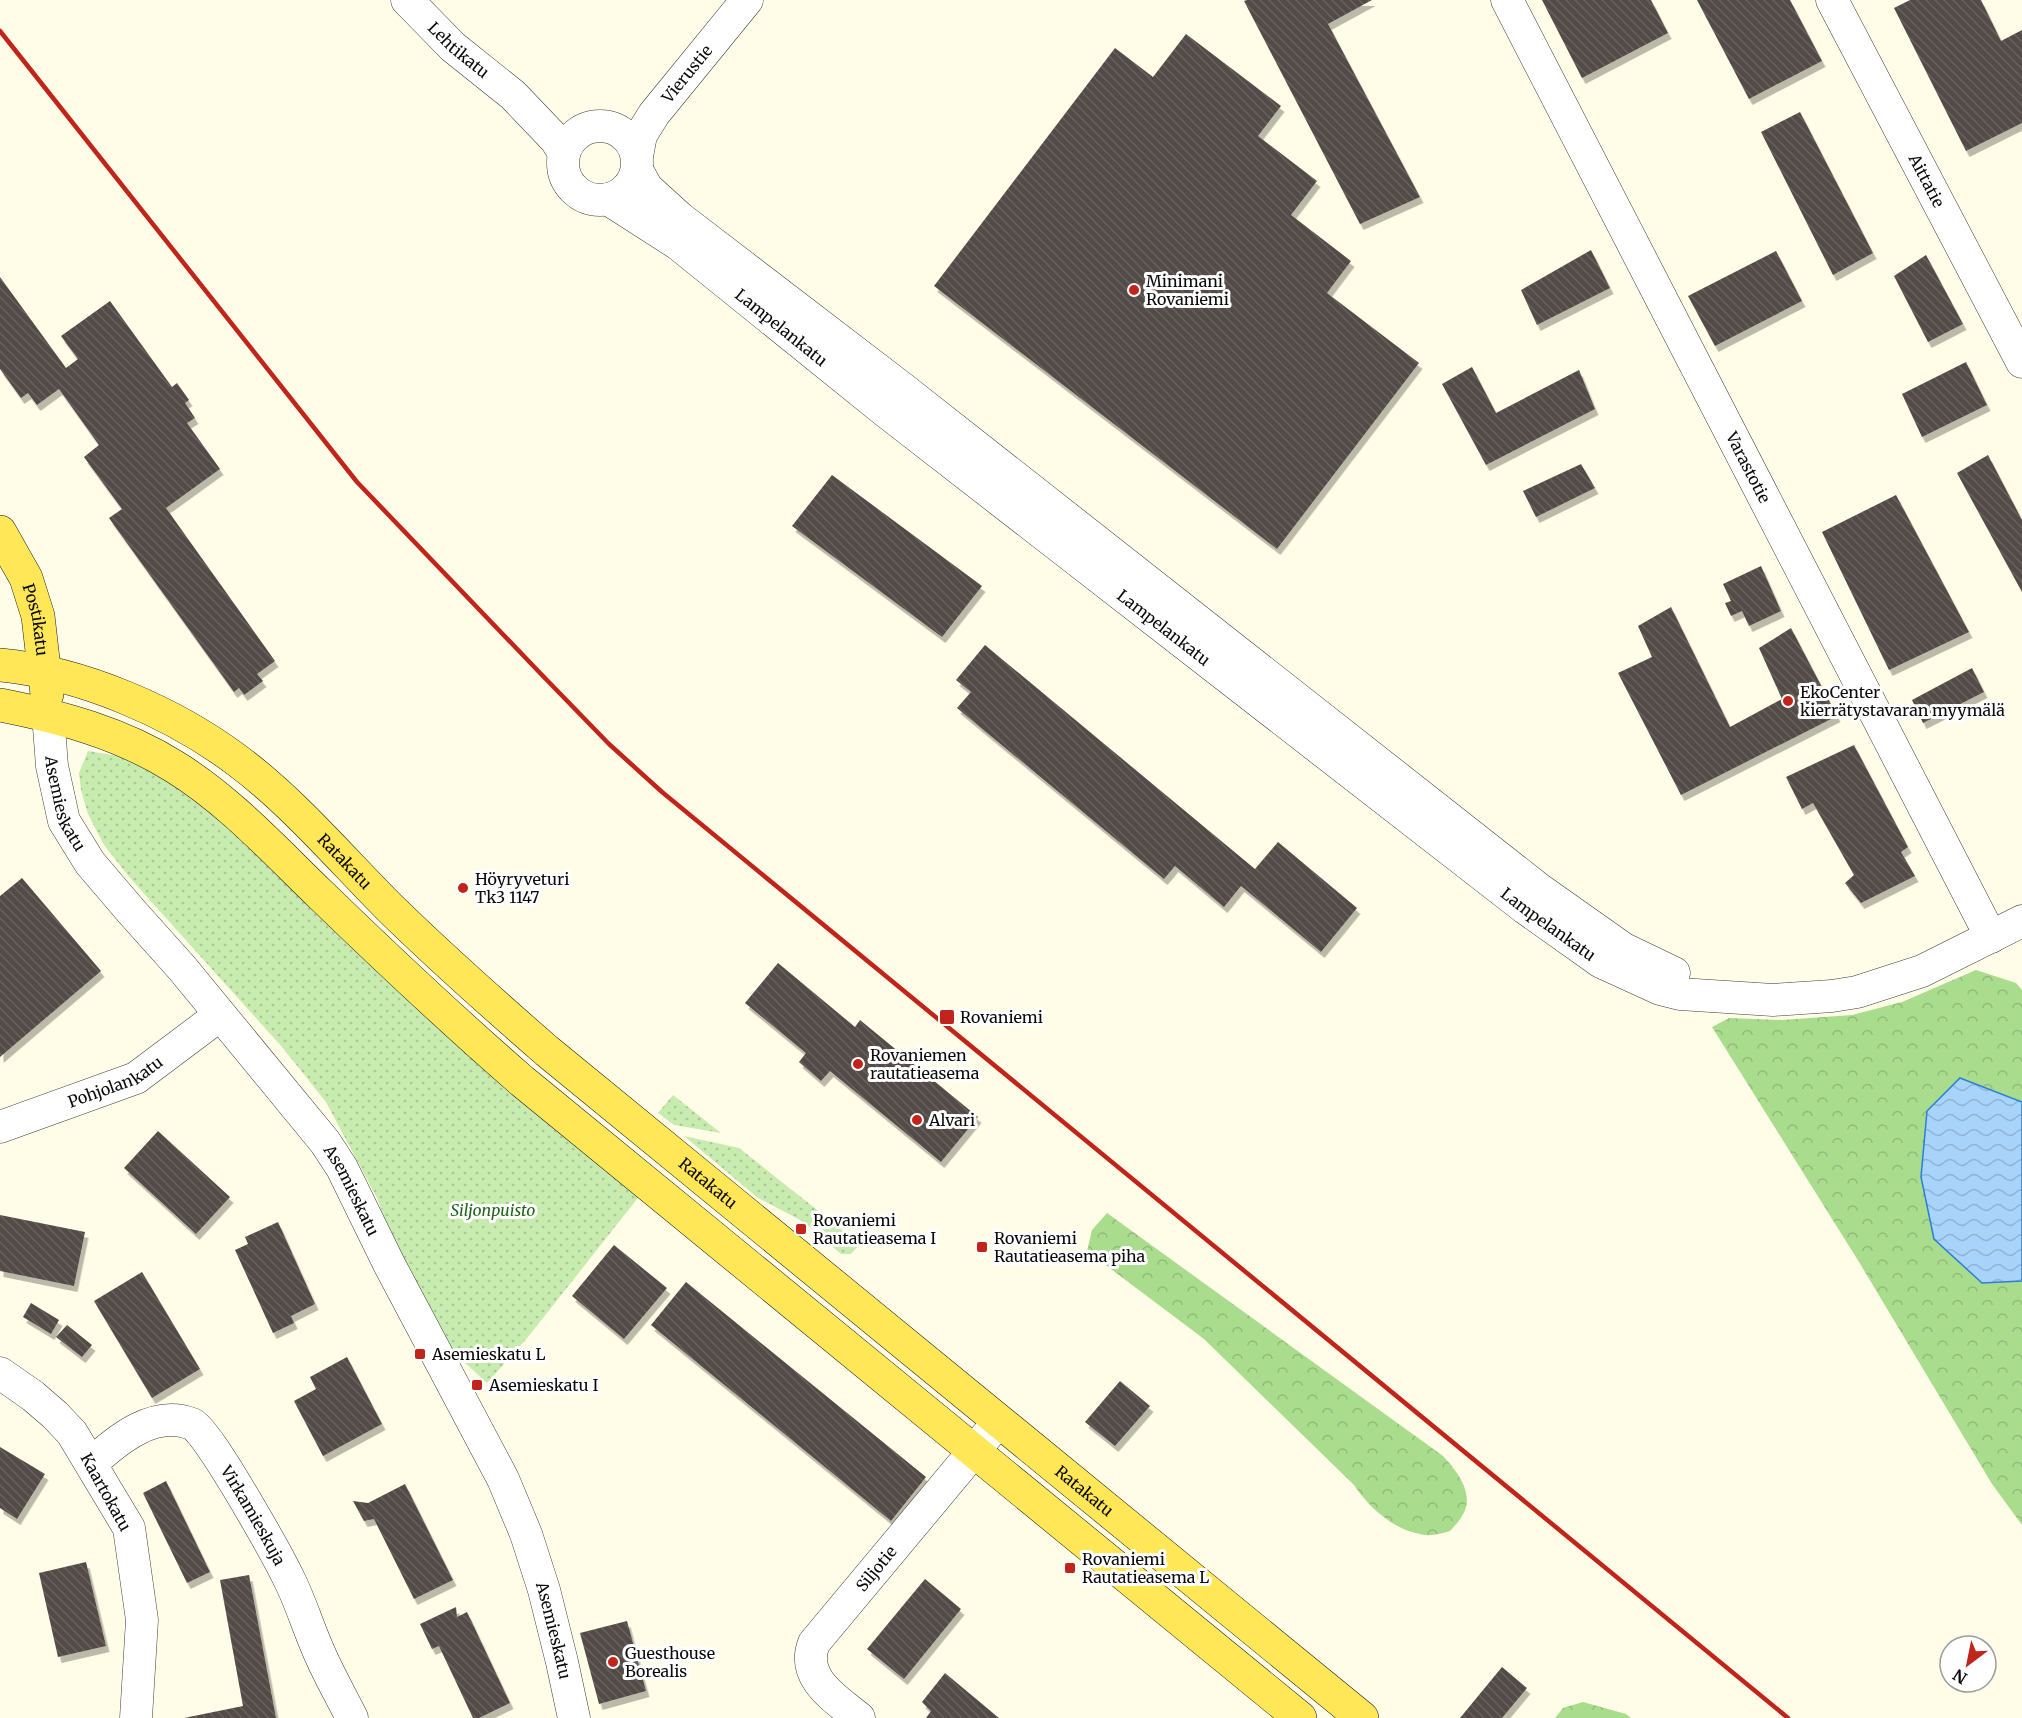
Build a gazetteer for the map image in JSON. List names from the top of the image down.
{
  "streets": {
    "main road": ["Postikatu", "Ratakatu"],
    "street": [
      "Lehtikatu",
      "Vierustie",
      "Aittatie",
      "Lampelankatu",
      "Varastotie",
      "Asemieskatu",
      "Pohjolankatu",
      "Kaartokatu",
      "Virkamieskuja",
      "Siljotie"
    ]
  },
  "crossings": [
    ["Lehtikatu", "Vierustie"],
    ["Lehtikatu", "Lampelankatu"],
    ["Vierustie", "Lampelankatu"],
    ["Lampelankatu", "Varastotie"],
    ["Postikatu", "Asemieskatu"],
    ["Postikatu", "Ratakatu"],
    ["Asemieskatu", "Pohjolankatu"],
    ["Ratakatu", "Siljotie"],
    ["Kaartokatu", "Virkamieskuja"]
  ],
  "parks": ["Siljonpuisto"],
  "places": {
    "other": [
      "Minimani Rovaniemi",
      "EkoCenter kierrätystavaran myymälä",
      "Höyryveturi Tk3 1147",
      "Rovaniemen rautatieasema",
      "Alvari",
      "Guesthouse Borealis"
    ],
    "transit": [
      "Rovaniemi",
      "Rovaniemi Rautatieasema I",
      "Rovaniemi Rautatieasema piha",
      "Asemieskatu L",
      "Asemieskatu I",
      "Rovaniemi Rautatieasema L"
    ]
  },
  "north": "bottom left"
}
